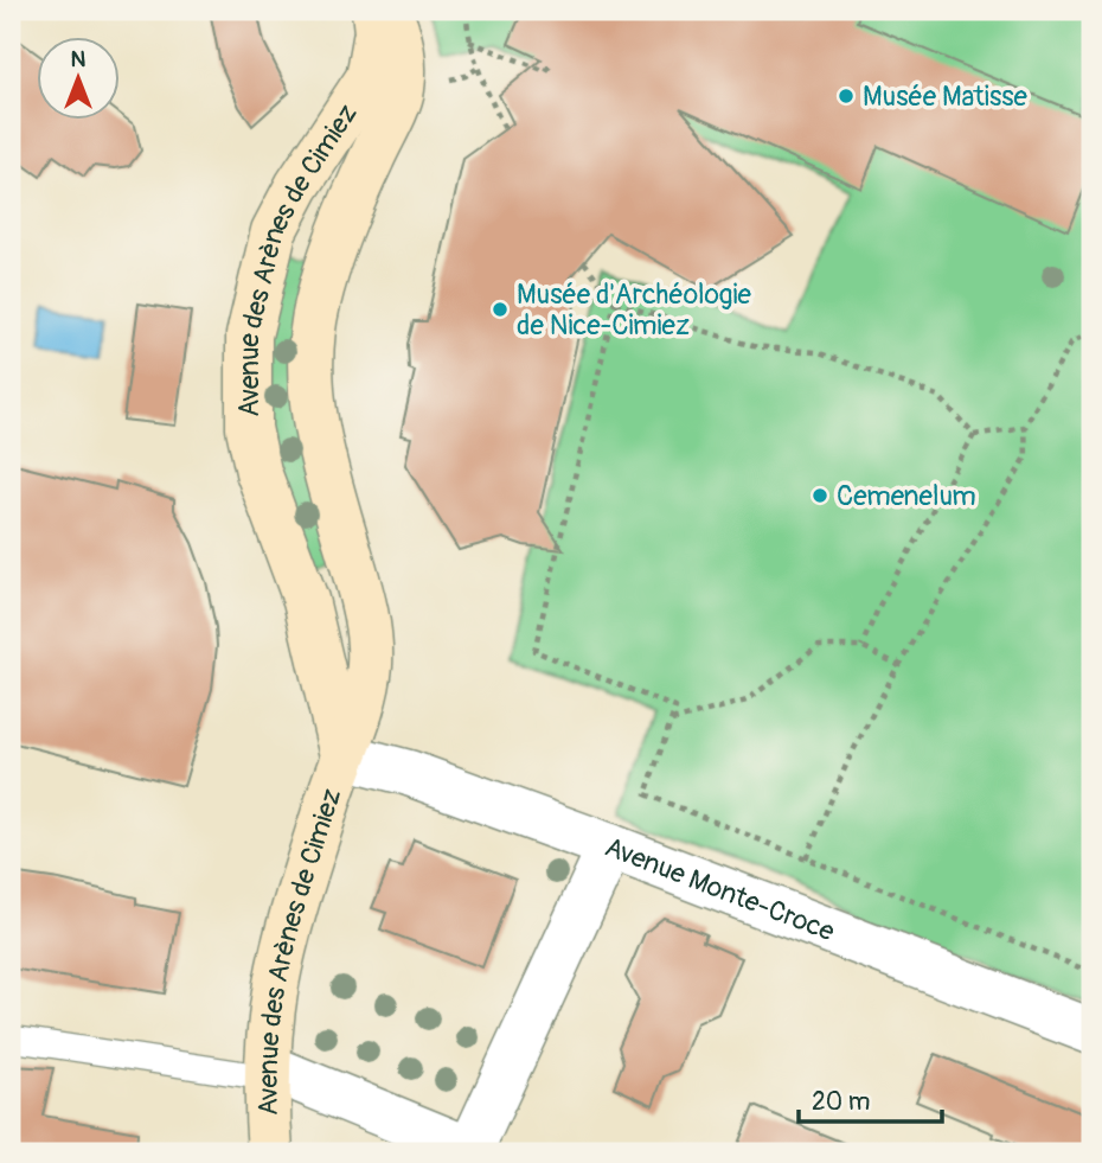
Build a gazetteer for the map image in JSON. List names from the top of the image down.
{
  "streets": {
    "street": ["Avenue des Arènes de Cimiez", "Avenue Monte-Croce"]
  },
  "crossings": [
    ["Avenue des Arènes de Cimiez", "Avenue Monte-Croce"]
  ],
  "places": ["Musée Matisse", "Musée d'Archéologie de Nice-Cimiez", "Cemenelum"],
  "scale_bar": "20 m",
  "north": "top"
}
